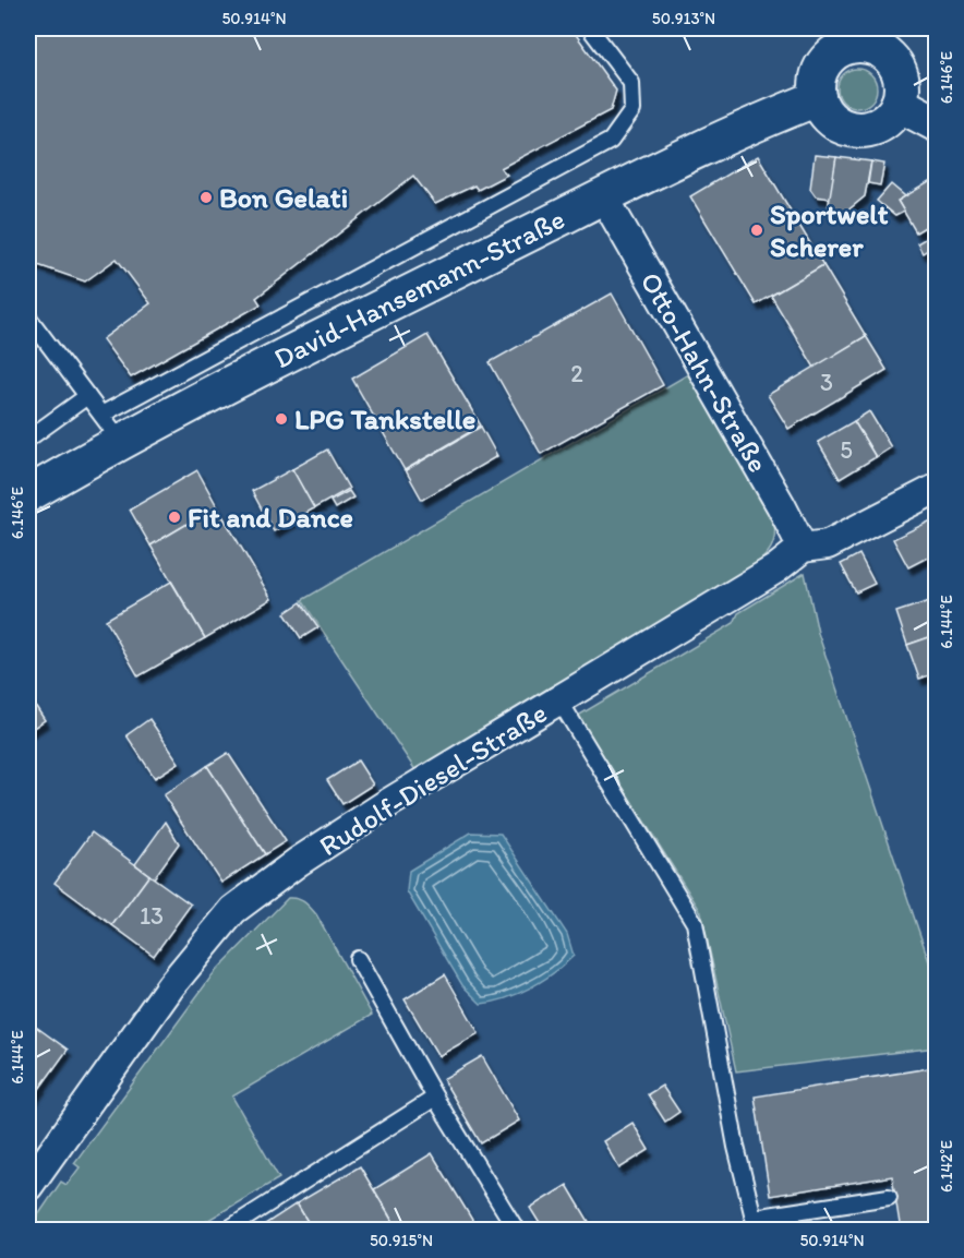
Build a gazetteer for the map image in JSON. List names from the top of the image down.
{
  "streets": {
    "street": ["David-Hansemann-Straße", "Otto-Hahn-Straße", "Rudolf-Diesel-Straße"]
  },
  "crossings": [
    ["David-Hansemann-Straße", "Otto-Hahn-Straße"],
    ["Otto-Hahn-Straße", "Rudolf-Diesel-Straße"]
  ],
  "places": [
    "Bon Gelati",
    "Sportwelt Scherer",
    "LPG Tankstelle",
    "Fit and Dance"
  ],
  "house_numbers": [
    "2",
    "3",
    "5",
    "13"
  ],
  "coordinates": [
    "50.914°N",
    "50.913°N",
    "6.146°E",
    "6.144°E",
    "6.142°E",
    "50.915°N"
  ]
}
